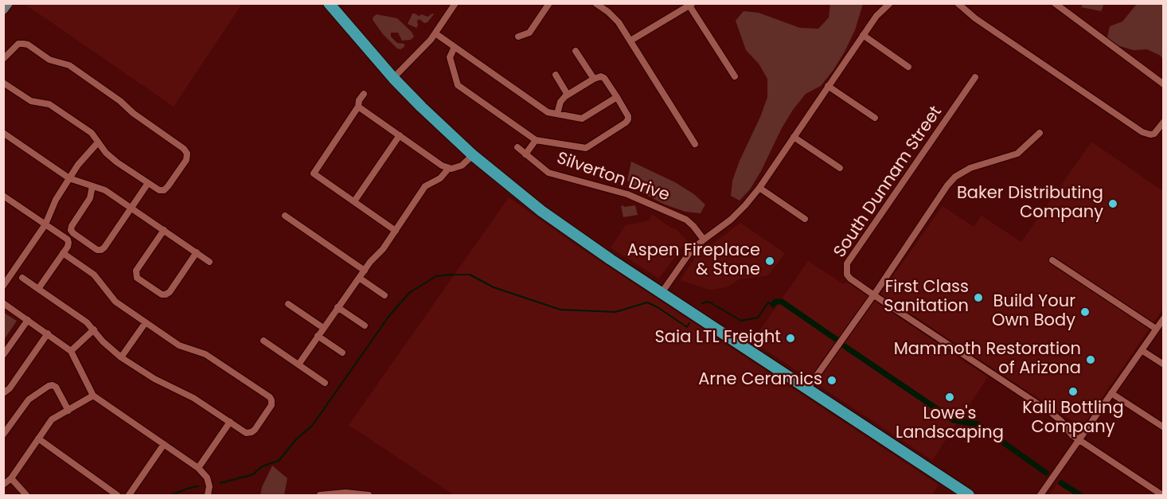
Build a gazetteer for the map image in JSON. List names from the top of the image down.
{
  "streets": {
    "street": ["Silverton Drive", "South Dunnam Street"]
  },
  "places": [
    "Baker Distributing Company",
    "Aspen Fireplace & Stone",
    "First Class Sanitation",
    "Build Your Own Body",
    "Saia LTL Freight",
    "Mammoth Restoration of Arizona",
    "Arne Ceramics",
    "Kalil Bottling Company",
    "Lowe's Landscaping"
  ]
}
